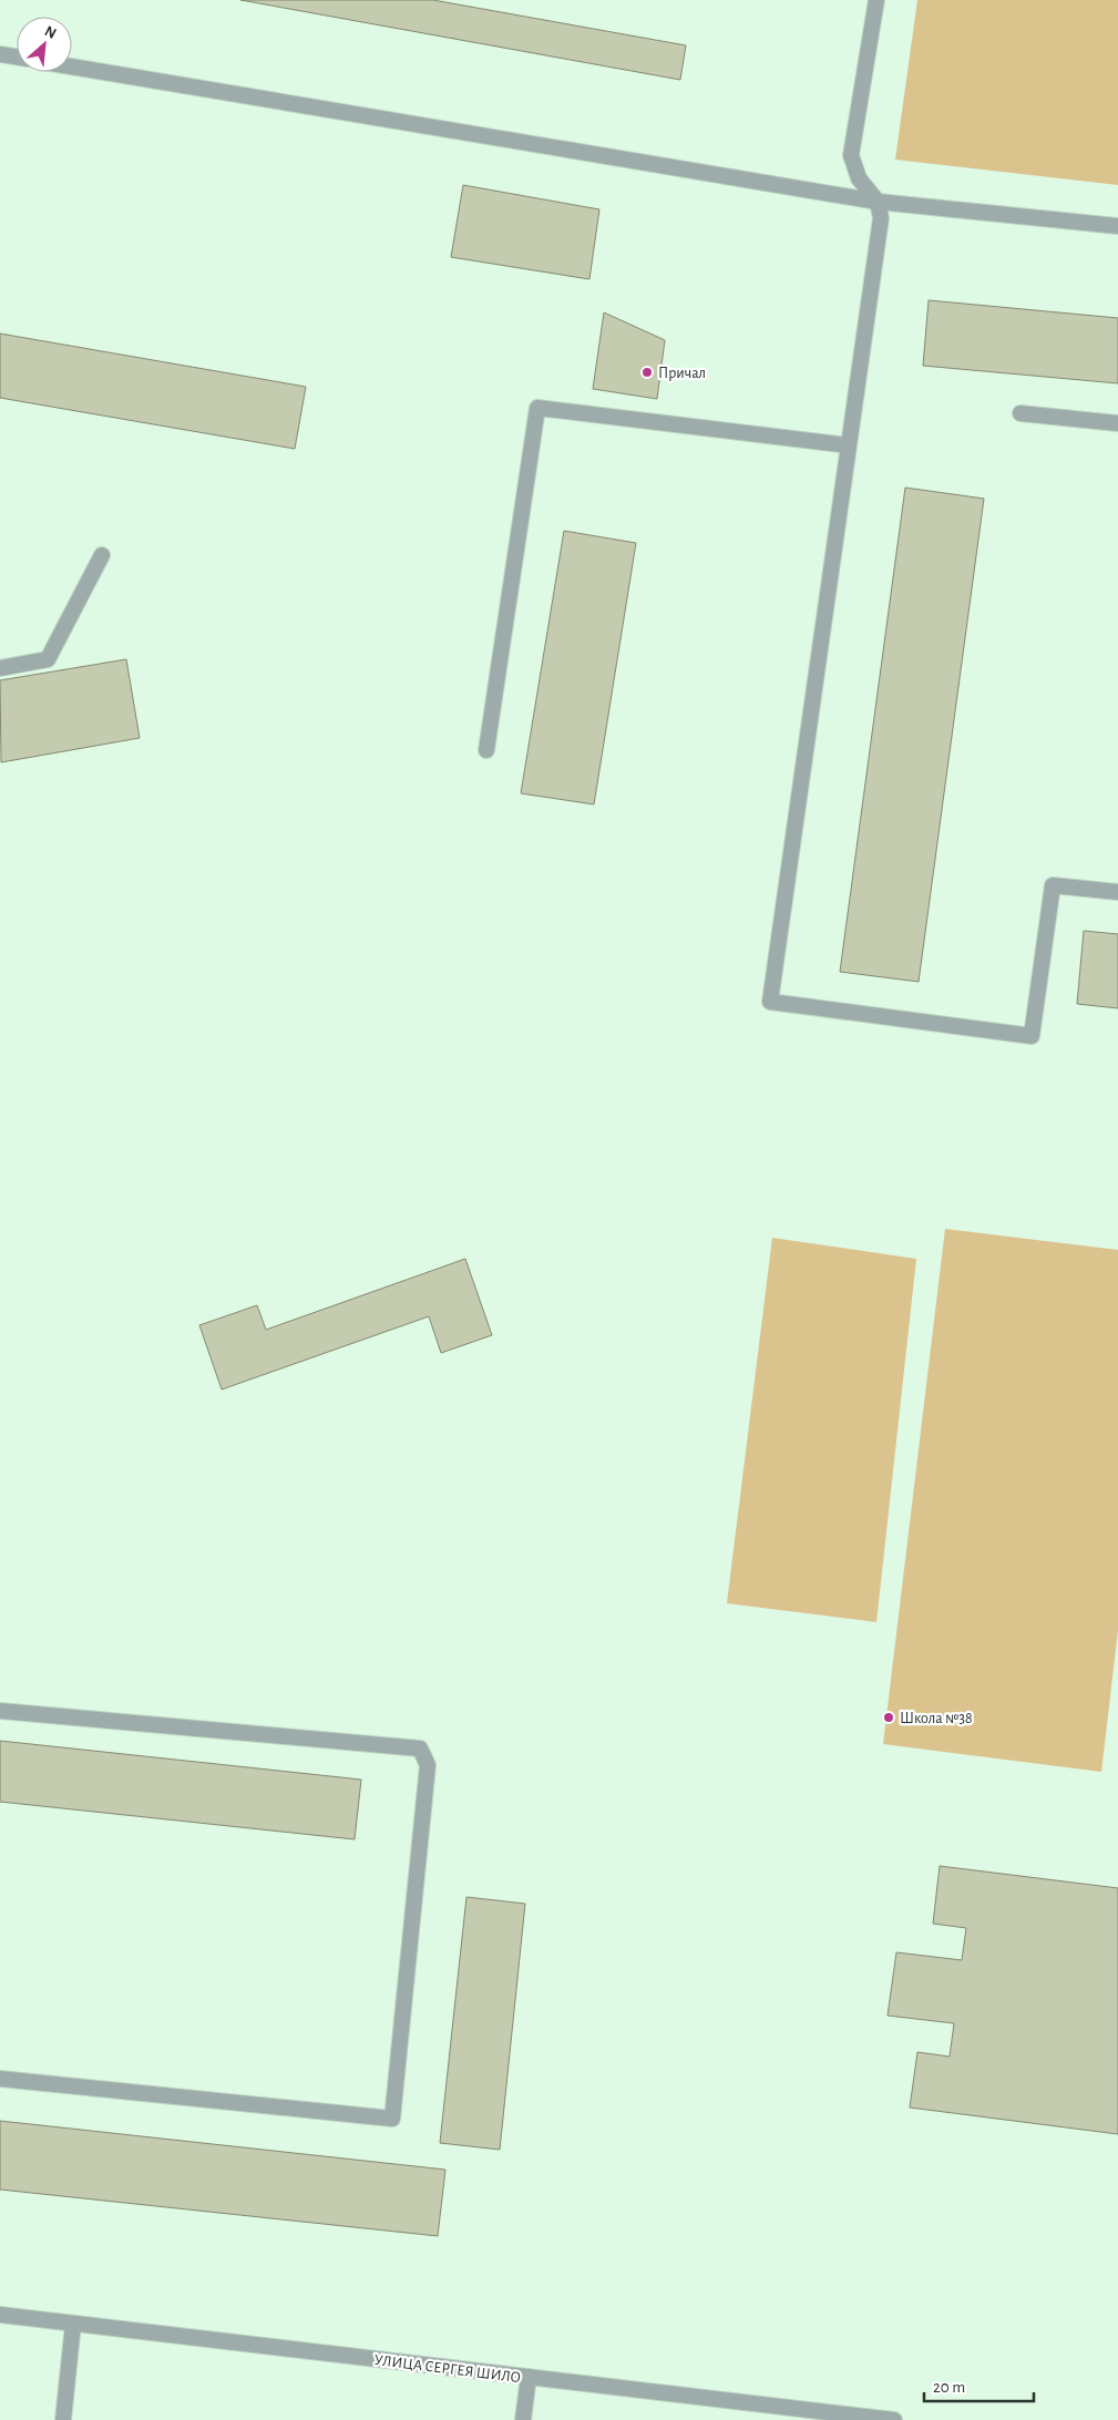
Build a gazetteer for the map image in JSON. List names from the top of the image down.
{
  "streets": {
    "street": ["УЛИЦА СЕРГЕЯ ШИЛО"]
  },
  "places": ["Причал", "Школа №38"],
  "scale_bar": "20 m",
  "north": "top right"
}
